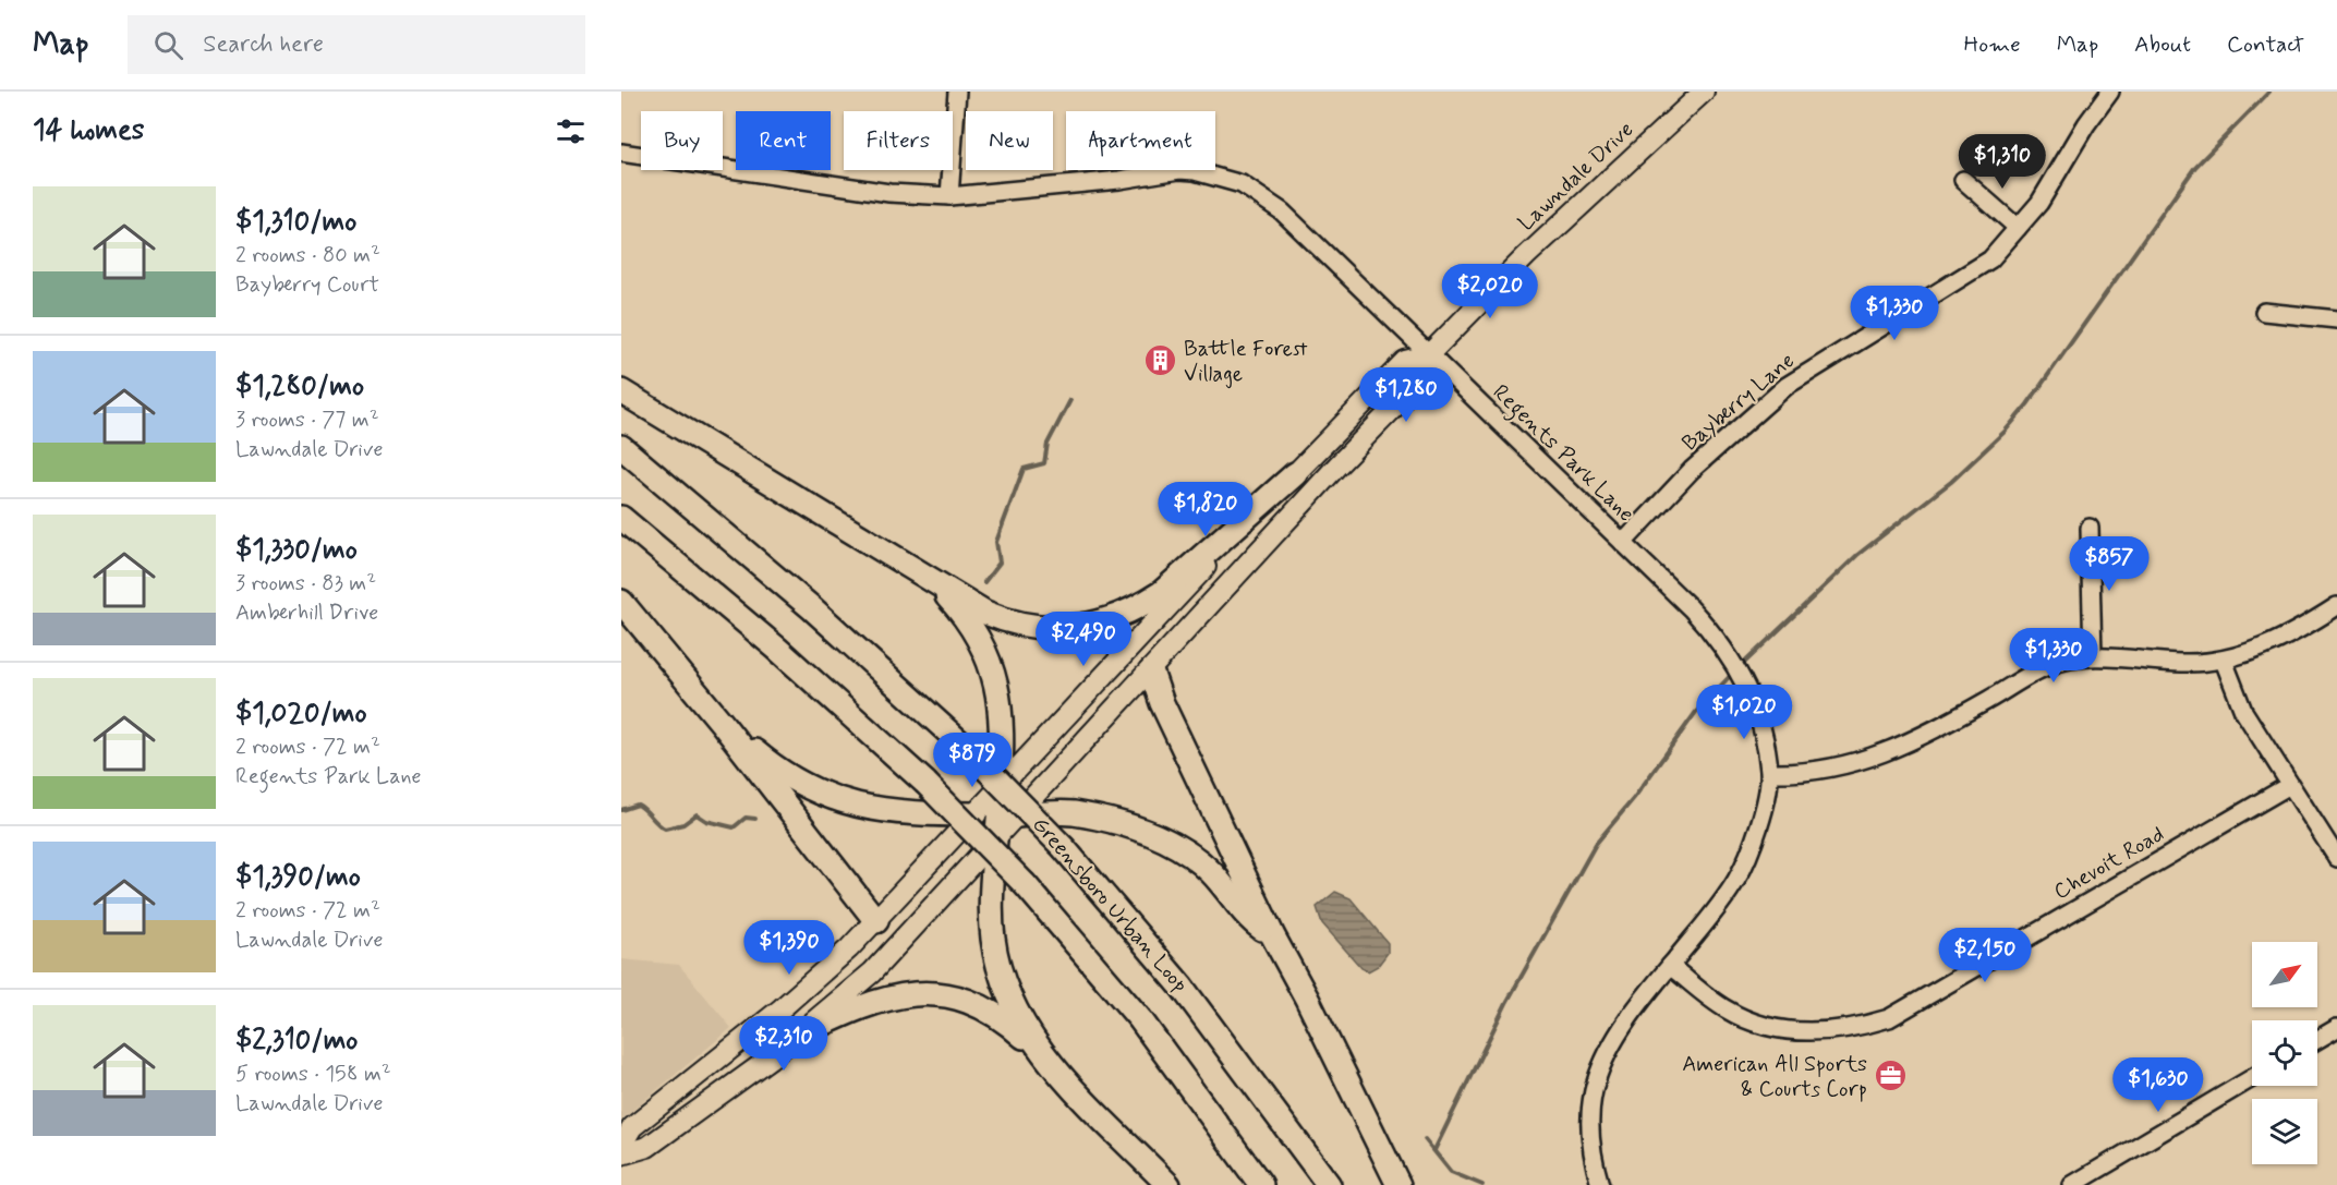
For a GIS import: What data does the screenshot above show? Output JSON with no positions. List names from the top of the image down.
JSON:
{
  "streets": {
    "highway": ["Greensboro Urban Loop"],
    "main road": ["Lawndale Drive"],
    "street": ["Bayberry Lane", "Regents Park Lane", "Chevoit Road"]
  },
  "crossings": [
    ["Lawndale Drive", "Regents Park Lane"],
    ["Bayberry Lane", "Regents Park Lane"],
    ["Regents Park Lane", "Chevoit Road"]
  ],
  "places": {
    "building": ["Battle Forest Village"],
    "office": ["American All Sports & Courts Corp"]
  },
  "north": "top right",
  "page": {
    "header": "Map",
    "search": "Search here",
    "nav": [
      "Home",
      "Map",
      "About",
      "Contact"
    ],
    "heading": "14 homes",
    "chip": [
      "Buy",
      "Rent",
      "Filters",
      "New",
      "Apartment"
    ],
    "price": [
      "$1,310",
      "$2,020",
      "$1,330",
      "$1,280",
      "$1,820",
      "$857",
      "$2,490",
      "$1,330",
      "$1,020",
      "$879",
      "$1,390",
      "$2,150",
      "$2,310",
      "$1,630"
    ],
    "list": [
      {
        "name": "$1,310/mo",
        "note": "2 rooms · 80 m² · Bayberry Court"
      },
      {
        "name": "$1,280/mo",
        "note": "3 rooms · 77 m² · Lawndale Drive"
      },
      {
        "name": "$1,330/mo",
        "note": "3 rooms · 83 m² · Amberhill Drive"
      },
      {
        "name": "$1,020/mo",
        "note": "2 rooms · 72 m² · Regents Park Lane"
      },
      {
        "name": "$1,390/mo",
        "note": "2 rooms · 72 m² · Lawndale Drive"
      },
      {
        "name": "$2,310/mo",
        "note": "5 rooms · 158 m² · Lawndale Drive"
      }
    ]
  }
}
